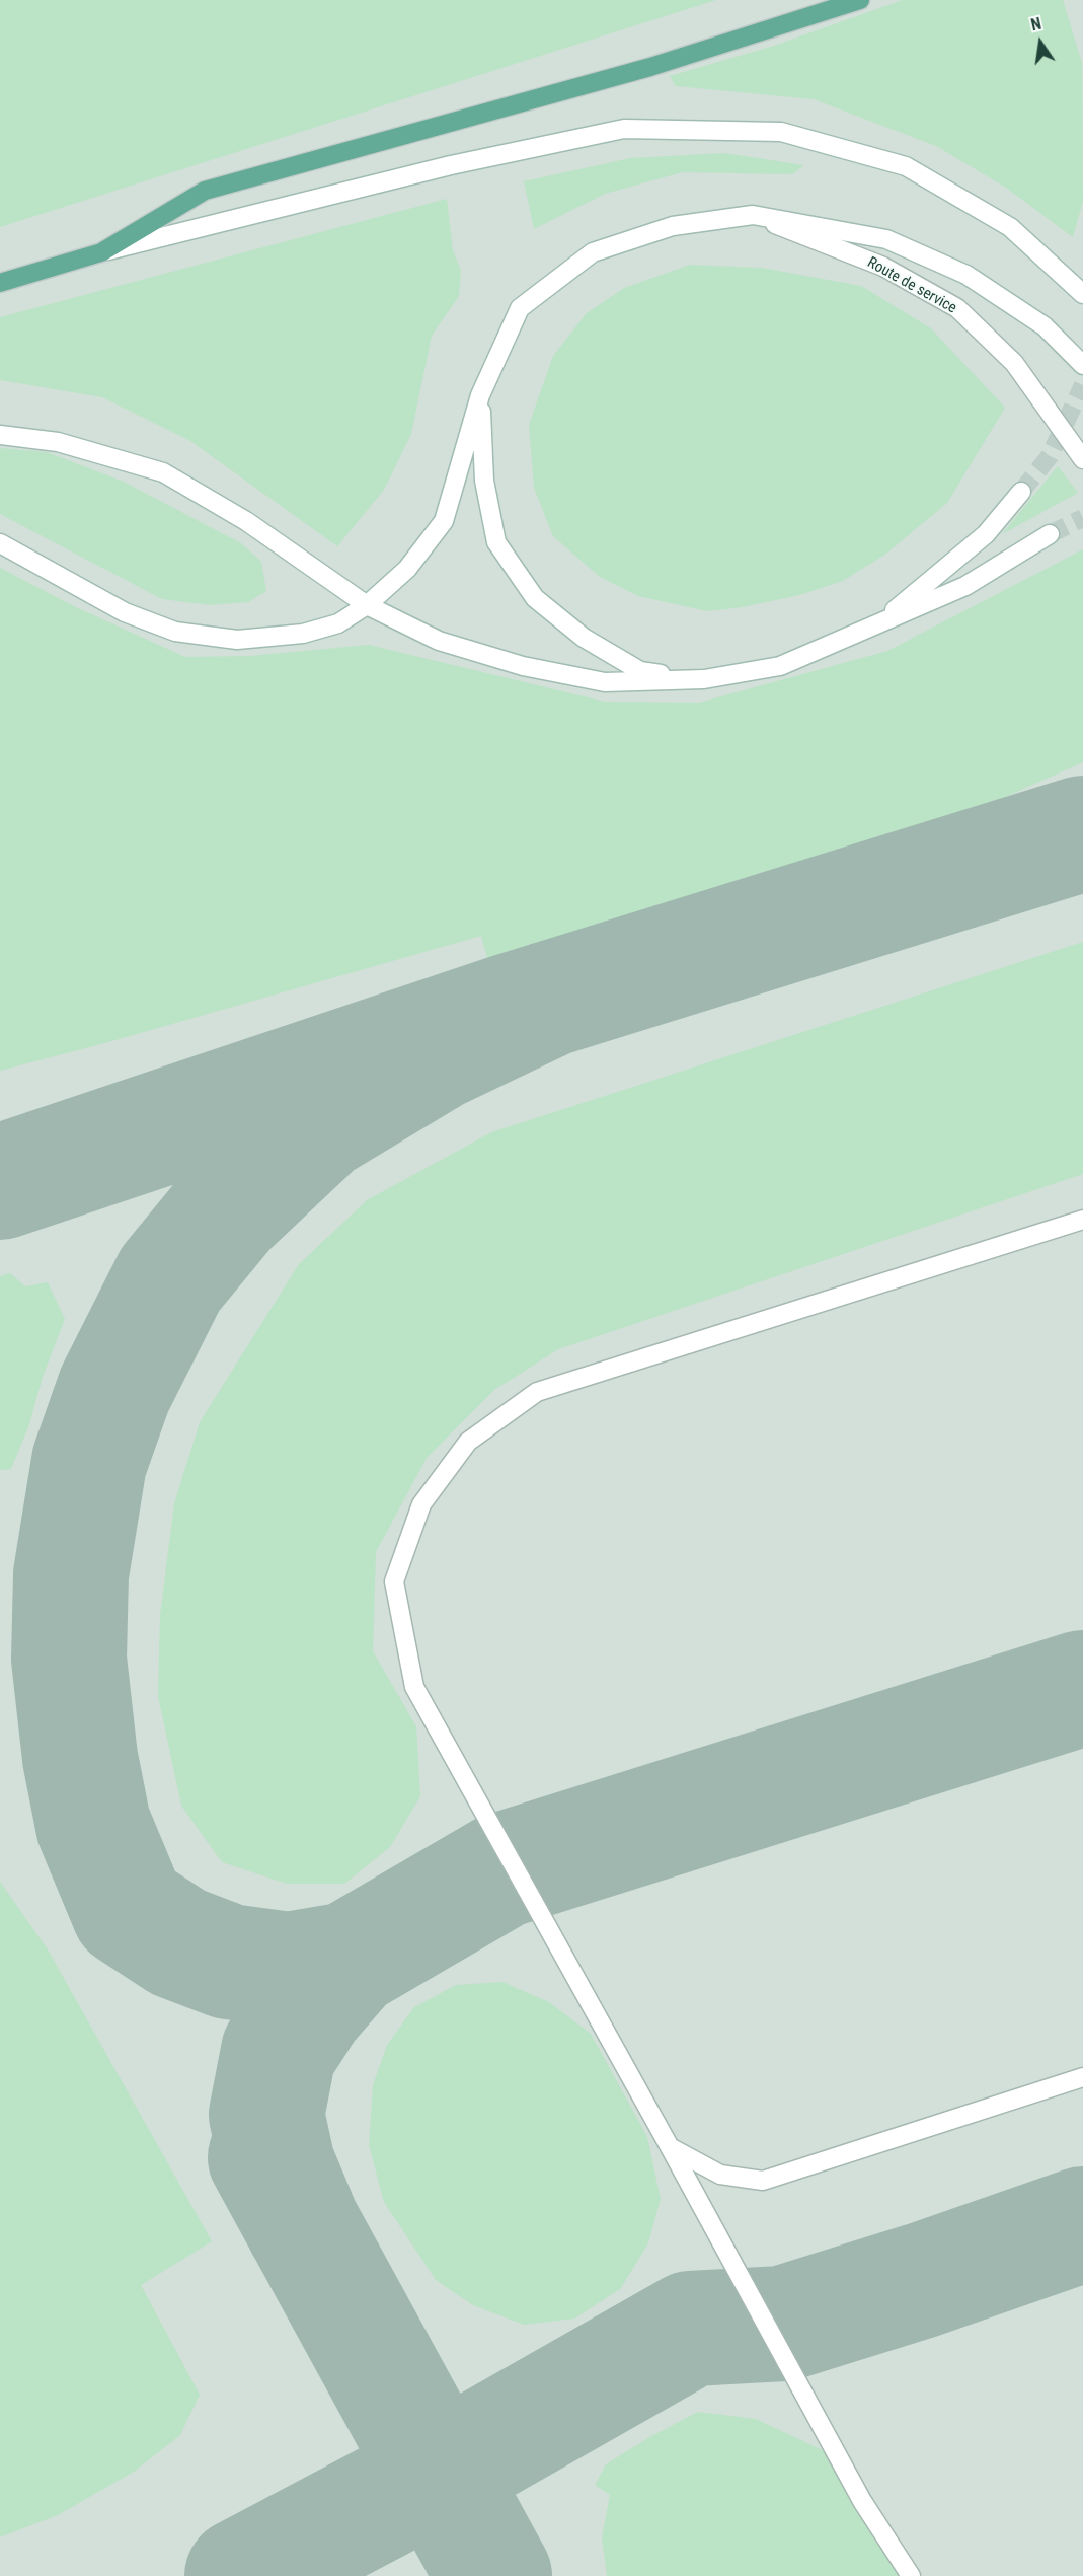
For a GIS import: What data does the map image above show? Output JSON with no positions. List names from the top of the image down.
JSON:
{
  "streets": {
    "main road": ["Route de service"]
  },
  "north": "top"
}
